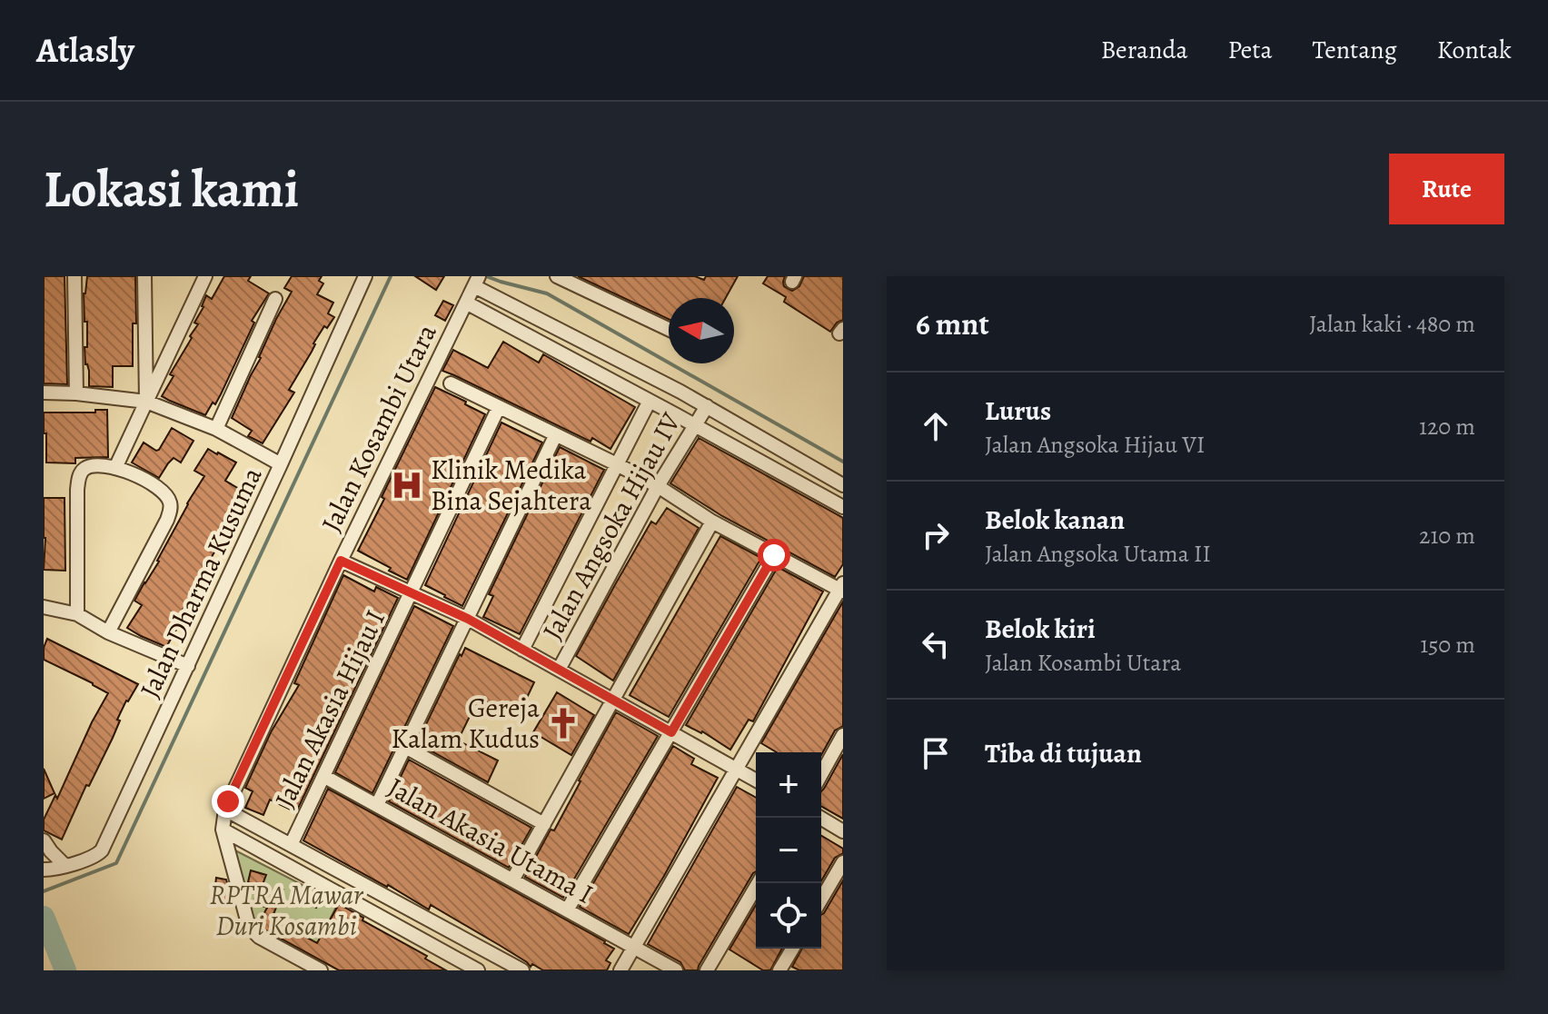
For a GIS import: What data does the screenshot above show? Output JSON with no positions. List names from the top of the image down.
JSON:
{
  "streets": {
    "street": [
      "Jalan Kosambi Utara",
      "Jalan Angsoka Hijau IV",
      "Jalan Dharma Kusuma",
      "Jalan Akasia Hijau I",
      "Jalan Akasia Utama I"
    ]
  },
  "crossings": [
    ["Jalan Akasia Hijau I", "Jalan Akasia Utama I"]
  ],
  "parks": ["RPTRA Mawar Duri Kosambi"],
  "places": {
    "hospital": ["Klinik Medika Bina Sejahtera"],
    "church": ["Gereja Kalam Kudus"]
  },
  "north": "left",
  "page": {
    "header": "Atlasly",
    "nav": [
      "Beranda",
      "Peta",
      "Tentang",
      "Kontak"
    ],
    "buttons": "Rute",
    "title": "Lokasi kami",
    "heading": ["6 mnt", "Jalan kaki · 480 m"],
    "list": [
      ["Lurus", "Jalan Angsoka Hijau VI", "120 m"],
      ["Belok kanan", "Jalan Angsoka Utama II", "210 m"],
      ["Belok kiri", "Jalan Kosambi Utara", "150 m"],
      "Tiba di tujuan"
    ],
    "map_buttons": ["+", "−"]
  }
}
